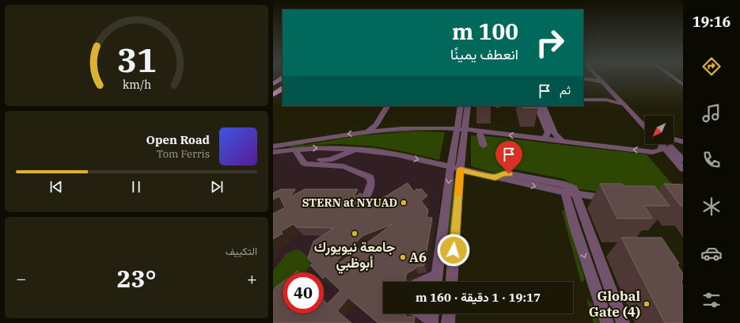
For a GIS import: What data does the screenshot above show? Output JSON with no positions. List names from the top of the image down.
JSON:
{
  "places": [
    "STERN at NYUAD",
    "جامعة نيويورك أبوظبي",
    "A6",
    "Global Gate (4)"
  ],
  "north": "bottom left",
  "page": {
    "tabs": "19:16",
    "turn": ["100 m", "انعطف يمينًا"],
    "then": "ثم",
    "song": ["Open Road", "Tom Ferris"],
    "tile": "التكييف",
    "heat": ["−", "23°", "+"],
    "limit": "40",
    "trip": "19:17 · 1 دقيقة · 160 m",
    "gauge": ["31", "km/h"]
  }
}
